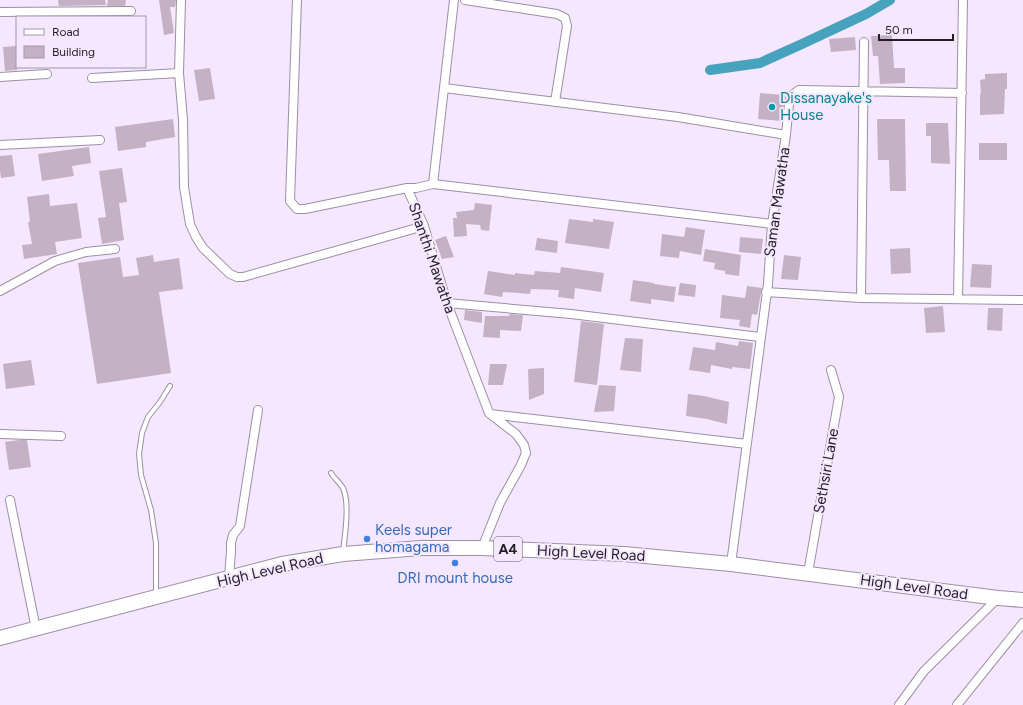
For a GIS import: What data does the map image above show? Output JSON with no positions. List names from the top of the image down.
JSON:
{
  "streets": {
    "highway": ["A4", "High Level Road"],
    "street": ["Saman Mawatha", "Shanthi Mawatha", "Sethsiri Lane"]
  },
  "crossings": [
    ["Saman Mawatha", "High Level Road"],
    ["Sethsiri Lane", "High Level Road"]
  ],
  "places": ["Dissanayake's House", "Keels super homagama", "DRI mount house"],
  "legend": ["Road", "Building"],
  "scale_bar": "50 m"
}
